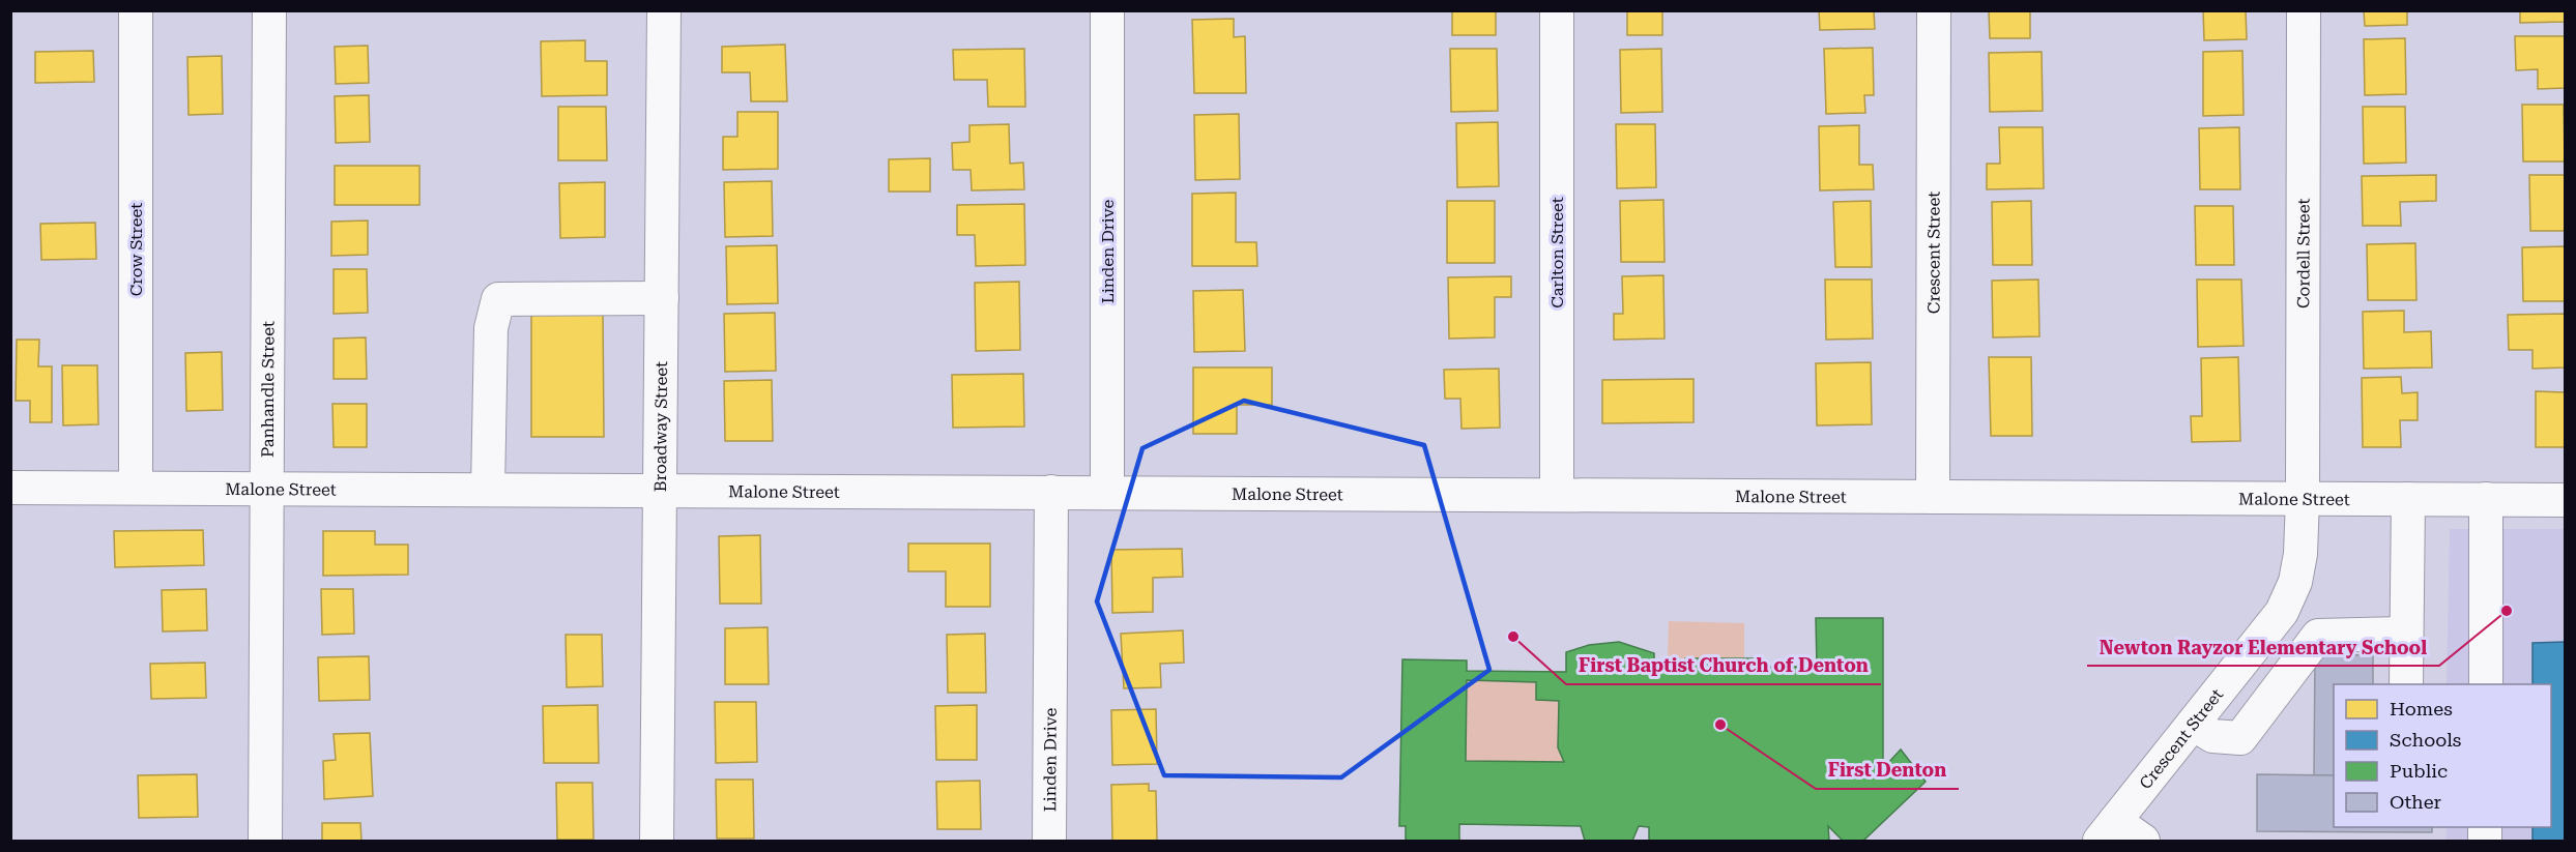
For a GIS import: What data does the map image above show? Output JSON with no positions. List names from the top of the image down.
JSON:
{
  "streets": {
    "street": [
      "Crow Street",
      "Linden Drive",
      "Carlton Street",
      "Crescent Street",
      "Cordell Street",
      "Panhandle Street",
      "Broadway Street",
      "Malone Street"
    ]
  },
  "crossings": [
    ["Crow Street", "Malone Street"],
    ["Linden Drive", "Malone Street"],
    ["Carlton Street", "Malone Street"],
    ["Crescent Street", "Cordell Street"],
    ["Crescent Street", "Malone Street"],
    ["Cordell Street", "Malone Street"],
    ["Panhandle Street", "Malone Street"],
    ["Broadway Street", "Malone Street"]
  ],
  "places": ["Newton Rayzor Elementary School", "First Baptist Church of Denton", "First Denton"],
  "legend": [
    "Homes",
    "Schools",
    "Public",
    "Other"
  ]
}
